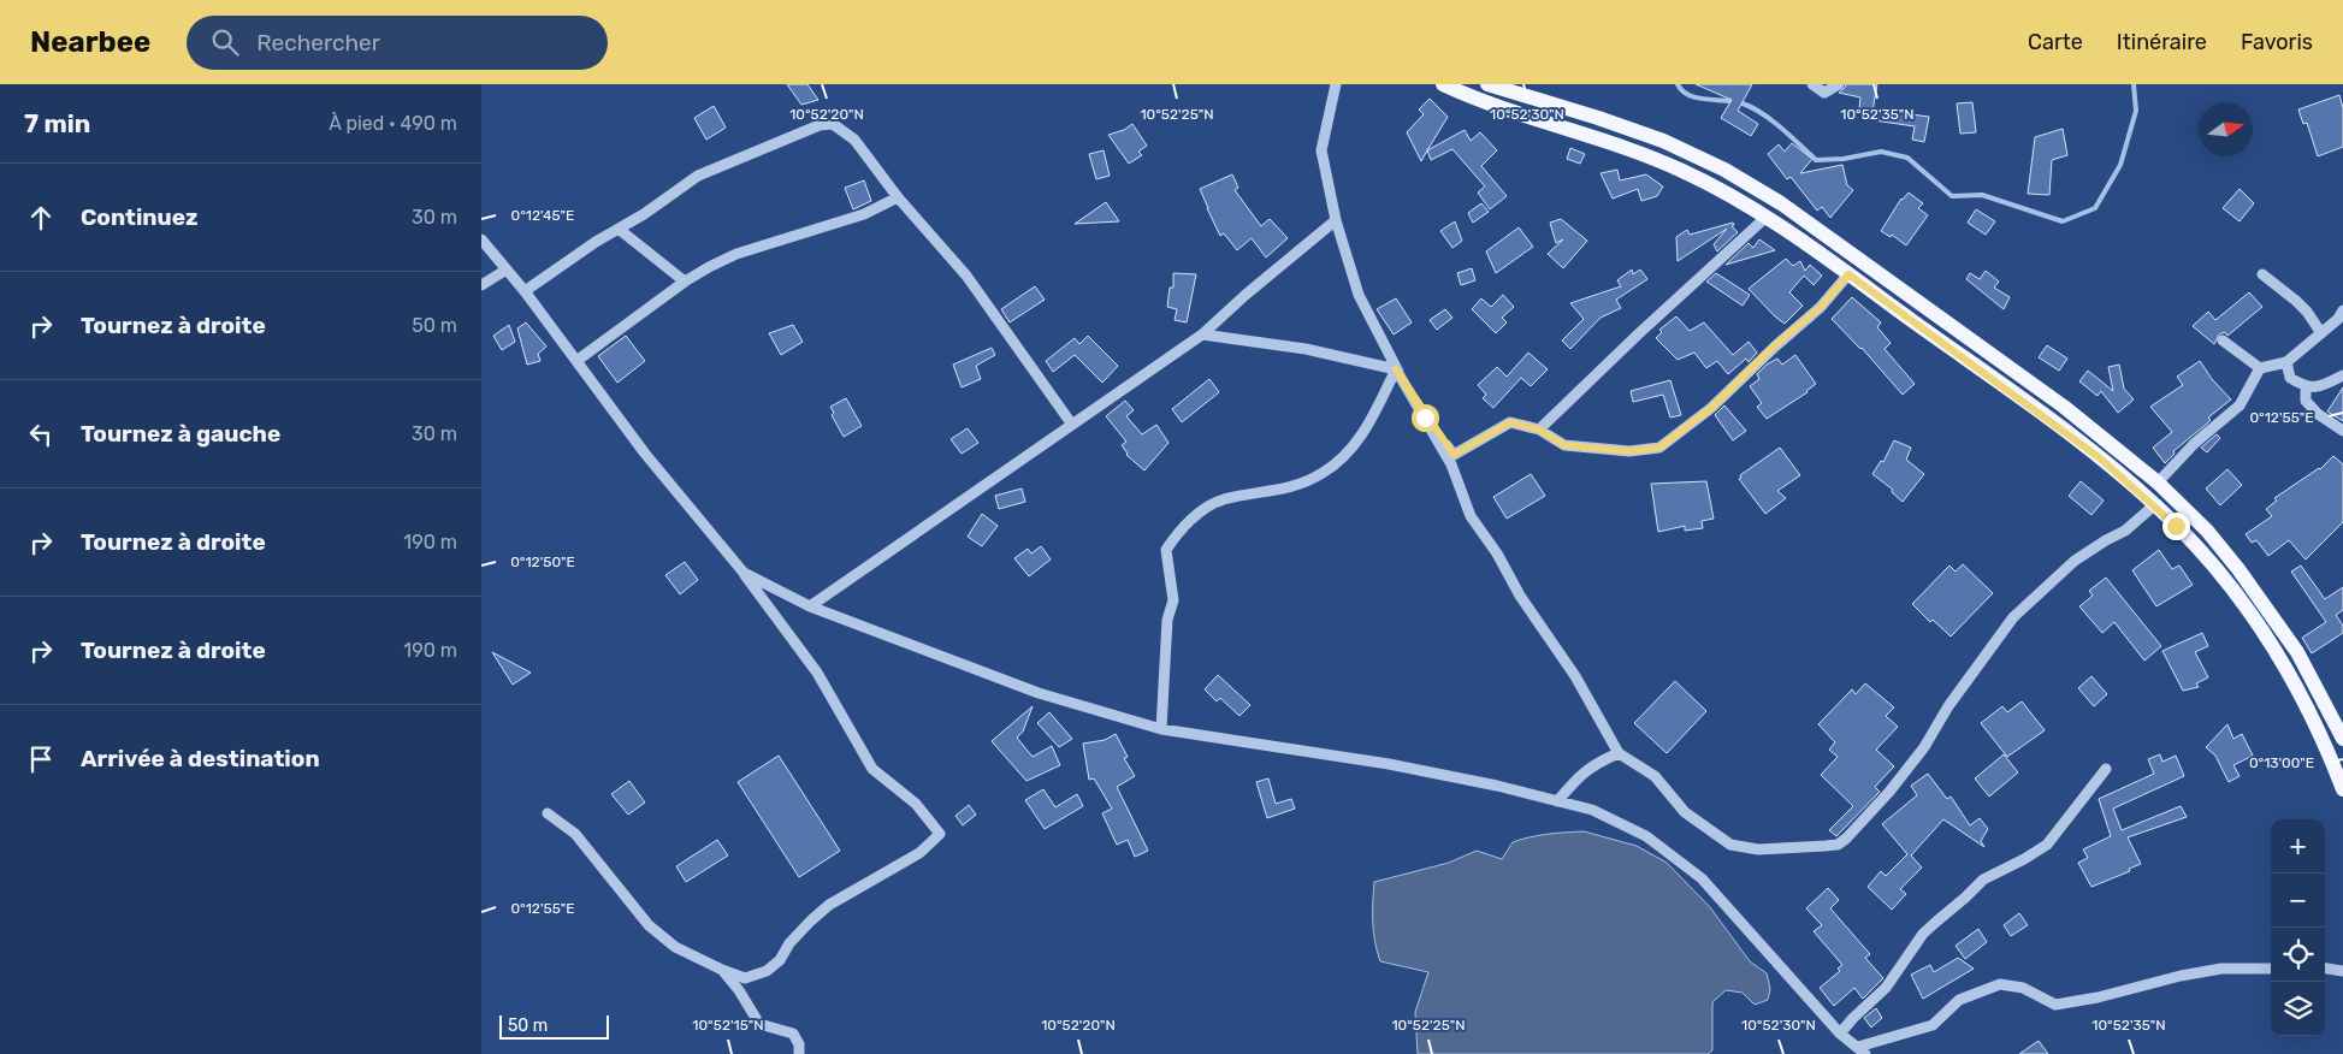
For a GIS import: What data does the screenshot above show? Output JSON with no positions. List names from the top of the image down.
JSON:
{
  "scale_bar": "50 m",
  "north": "right",
  "page": {
    "header": "Nearbee",
    "search": "Rechercher",
    "nav": ["Carte", "Itinéraire", "Favoris"],
    "heading": ["7 min", "À pied · 490 m"],
    "list": [
      ["Continuez", "30 m"],
      ["Tournez à droite", "50 m"],
      ["Tournez à gauche", "30 m"],
      ["Tournez à droite", "190 m"],
      ["Tournez à droite", "190 m"],
      "Arrivée à destination"
    ],
    "map_buttons": ["+", "−"],
    "scale": "50 m"
  },
  "coordinates": [
    "10°52'20\"N",
    "10°52'25\"N",
    "10°52'30\"N",
    "10°52'35\"N",
    "0°12'45\"E",
    "0°12'55\"E",
    "0°12'50\"E",
    "0°13'00\"E",
    "10°52'15\"N"
  ]
}
